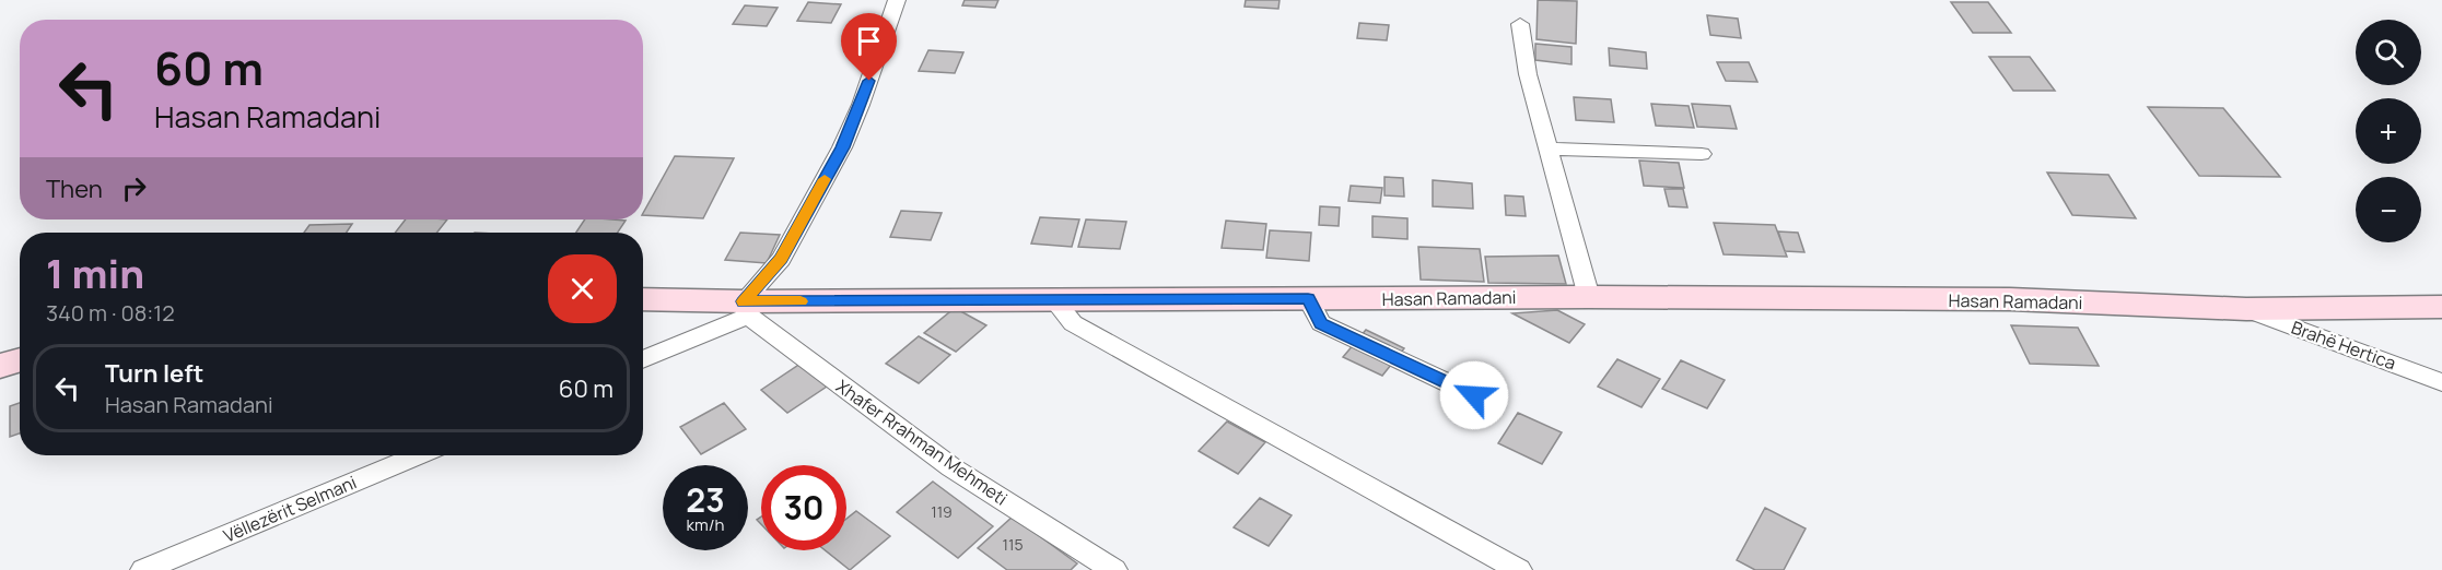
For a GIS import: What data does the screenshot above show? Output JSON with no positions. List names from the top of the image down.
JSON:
{
  "streets": {
    "main road": ["Hasan Ramadani"],
    "street": ["Brahë Hertica", "Xhafer Rrahman Mehmeti", "Vëllezërit Selmani"]
  },
  "crossings": [
    ["Hasan Ramadani", "Brahë Hertica"],
    ["Hasan Ramadani", "Xhafer Rrahman Mehmeti"]
  ],
  "house_numbers": ["119", "115"],
  "page": {
    "map_buttons": ["+", "−"],
    "turn": ["60 m", "Hasan Ramadani"],
    "then": "Then",
    "heading": ["1 min", "340 m · 08:12"],
    "list": [
      {
        "name": "Turn left",
        "note": "Hasan Ramadani",
        "value": "60 m"
      }
    ],
    "speed": "23 km/h",
    "limit": "30"
  }
}
